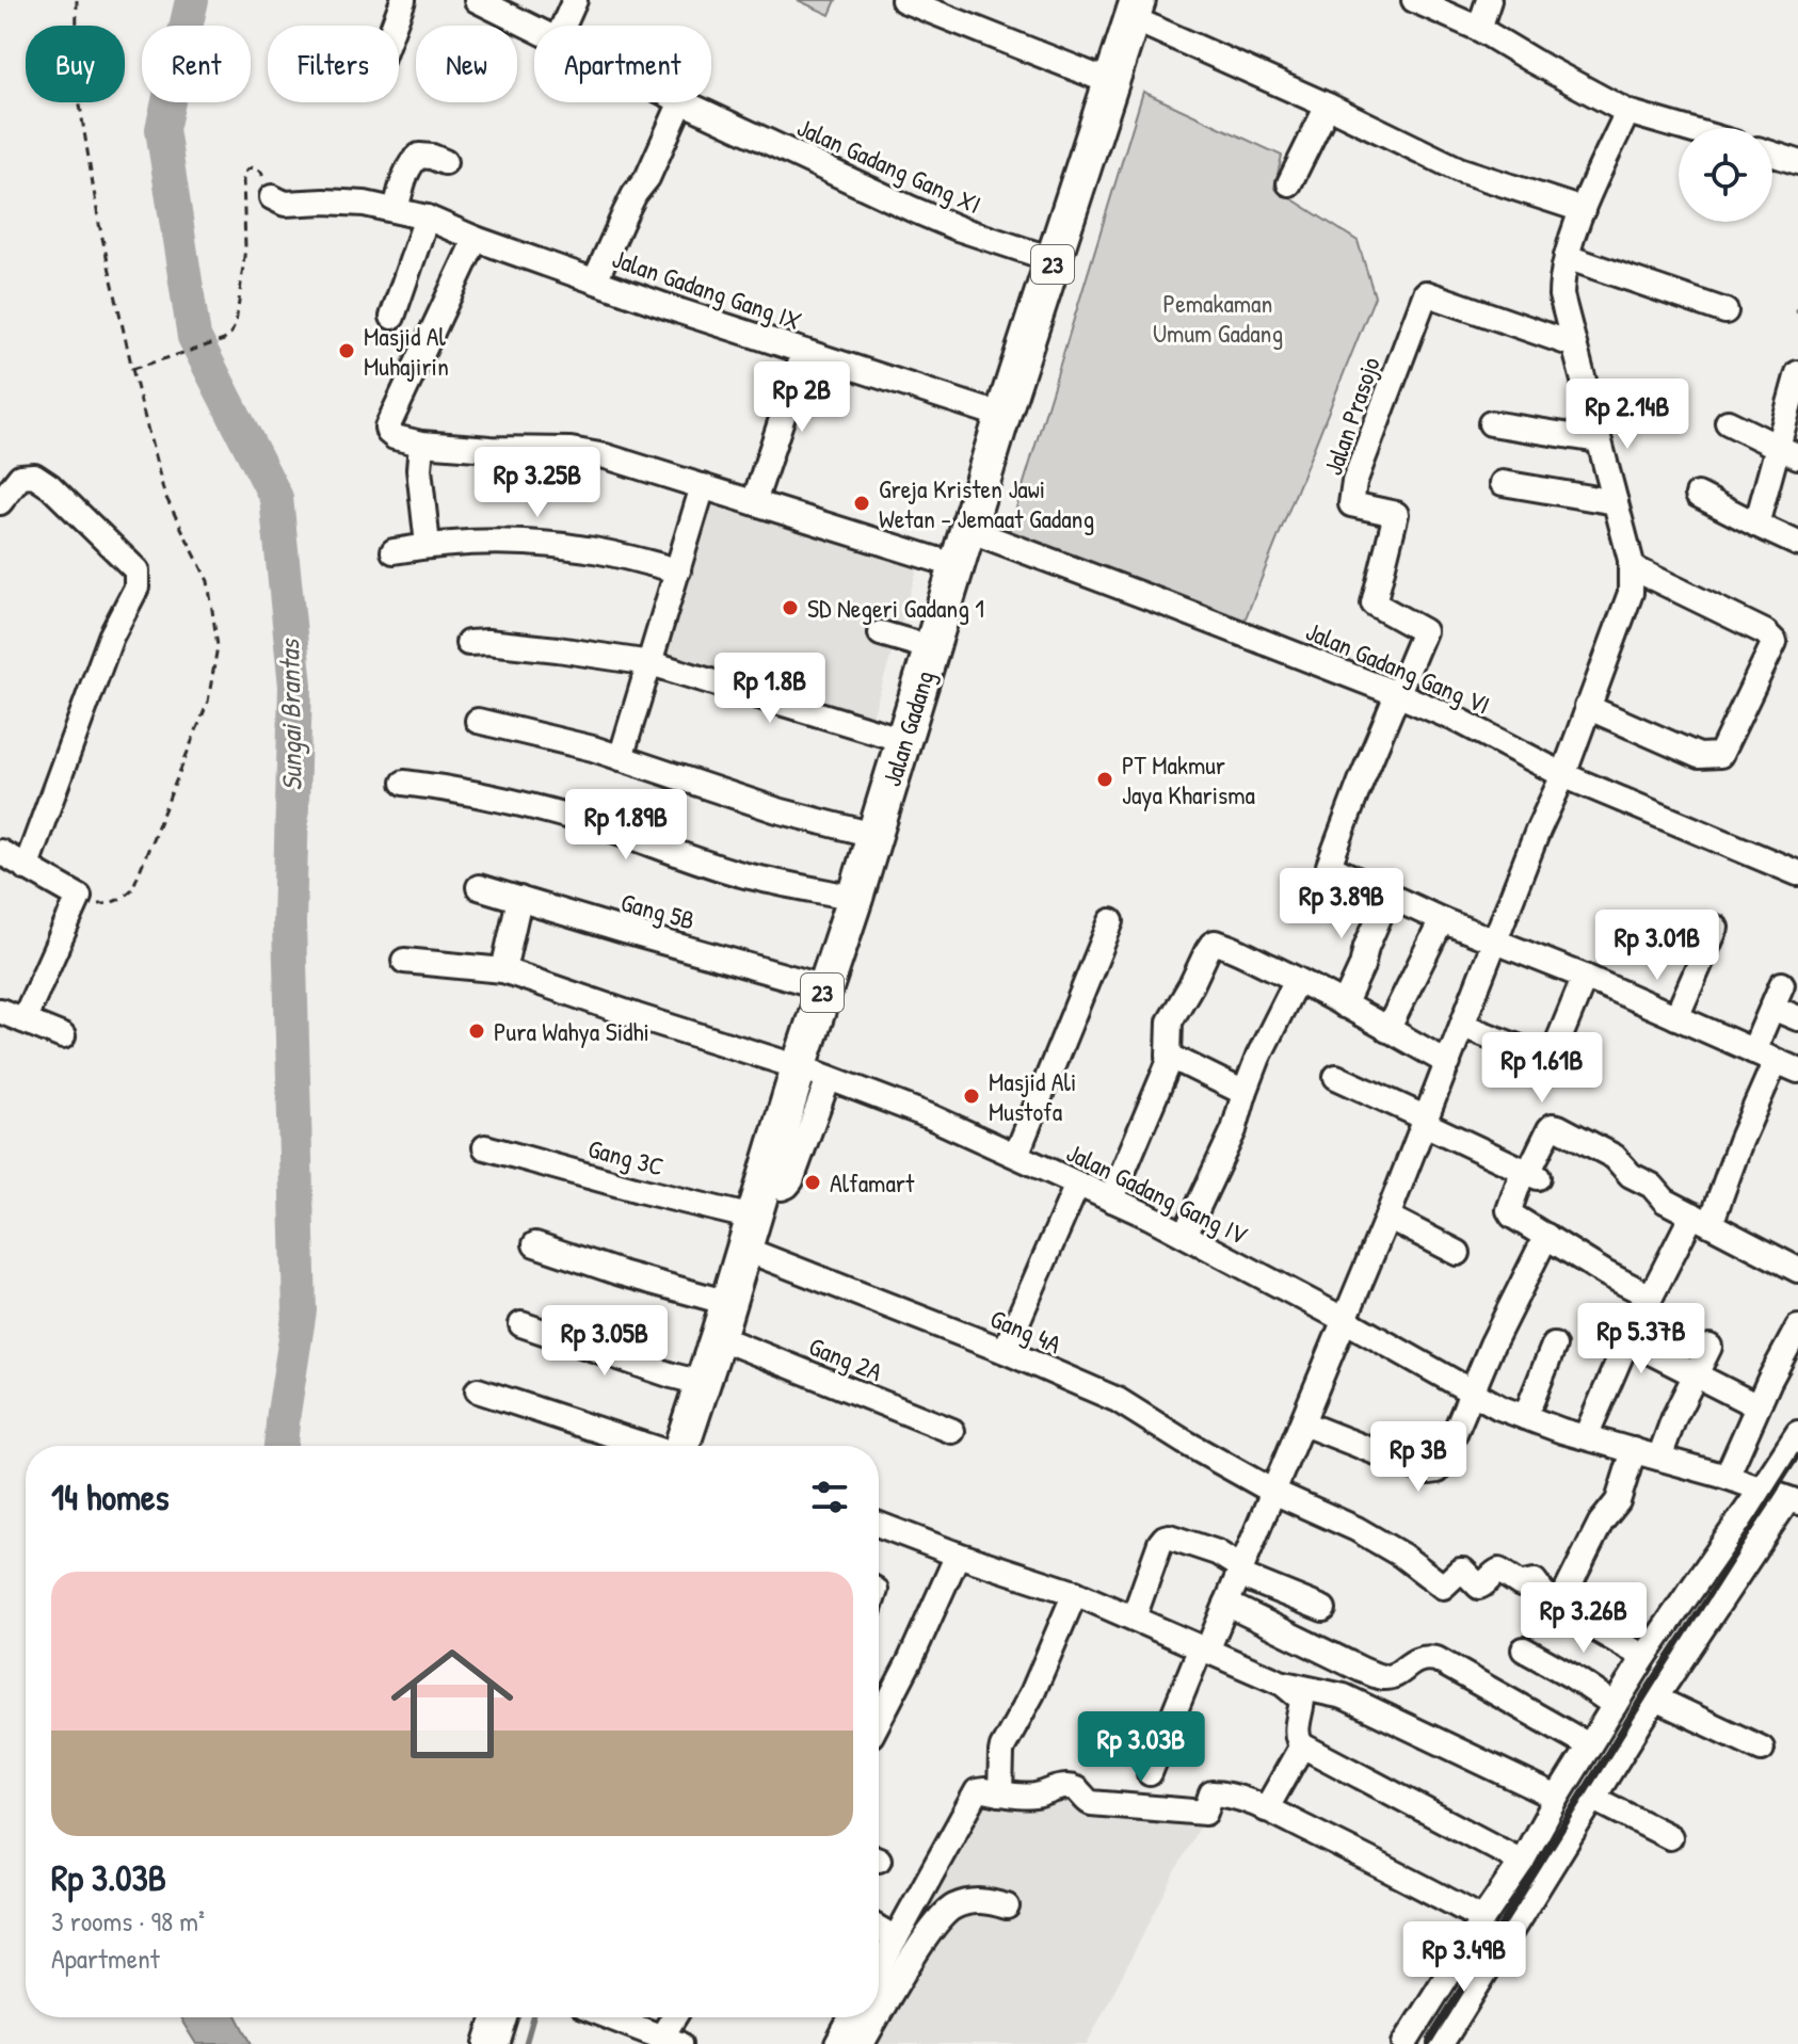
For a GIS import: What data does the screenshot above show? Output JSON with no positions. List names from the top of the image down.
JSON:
{
  "streets": {
    "highway": ["23", "Jalan Gadang"],
    "street": [
      "Jalan Gadang Gang XI",
      "Jalan Gadang Gang IX",
      "Jalan Prasojo",
      "Jalan Gadang Gang VI",
      "Gang 5B",
      "Gang 3C",
      "Jalan Gadang Gang IV",
      "Gang 4A",
      "Gang 2A"
    ]
  },
  "crossings": [
    ["Jalan Gadang Gang XI", "Jalan Gadang"],
    ["Jalan Gadang Gang IX", "Jalan Gadang"],
    ["Jalan Prasojo", "Jalan Gadang Gang VI"],
    ["Jalan Gadang Gang VI", "Jalan Gadang"],
    ["Jalan Gadang", "Gang 5B"],
    ["Jalan Gadang", "Gang 3C"],
    ["Jalan Gadang", "Jalan Gadang Gang IV"],
    ["Jalan Gadang", "Gang 4A"],
    ["Jalan Gadang", "Gang 2A"],
    ["Gang 3C", "Gang 4A"]
  ],
  "water": ["Sungai Brantas"],
  "parks": ["Pemakaman Umum Gadang"],
  "places": [
    "Masjid Al Muhajirin",
    "Greja Kristen Jawi Wetan - Jemaat Gadang",
    "SD Negeri Gadang 1",
    "PT Makmur Jaya Kharisma",
    "Pura Wahya Sidhi",
    "Masjid Ali Mustofa",
    "Alfamart"
  ],
  "page": {
    "chip": [
      "Buy",
      "Rent",
      "Filters",
      "New",
      "Apartment"
    ],
    "price": [
      "Rp 2B",
      "Rp 2.14B",
      "Rp 3.25B",
      "Rp 1.8B",
      "Rp 1.89B",
      "Rp 3.89B",
      "Rp 3.01B",
      "Rp 1.61B",
      "Rp 5.37B",
      "Rp 3.05B",
      "Rp 3B",
      "Rp 3.26B",
      "Rp 3.03B",
      "Rp 3.49B"
    ],
    "heading": "14 homes",
    "list": [
      {
        "name": "Rp 3.03B",
        "note": "3 rooms · 98 m² · Apartment"
      }
    ]
  }
}
